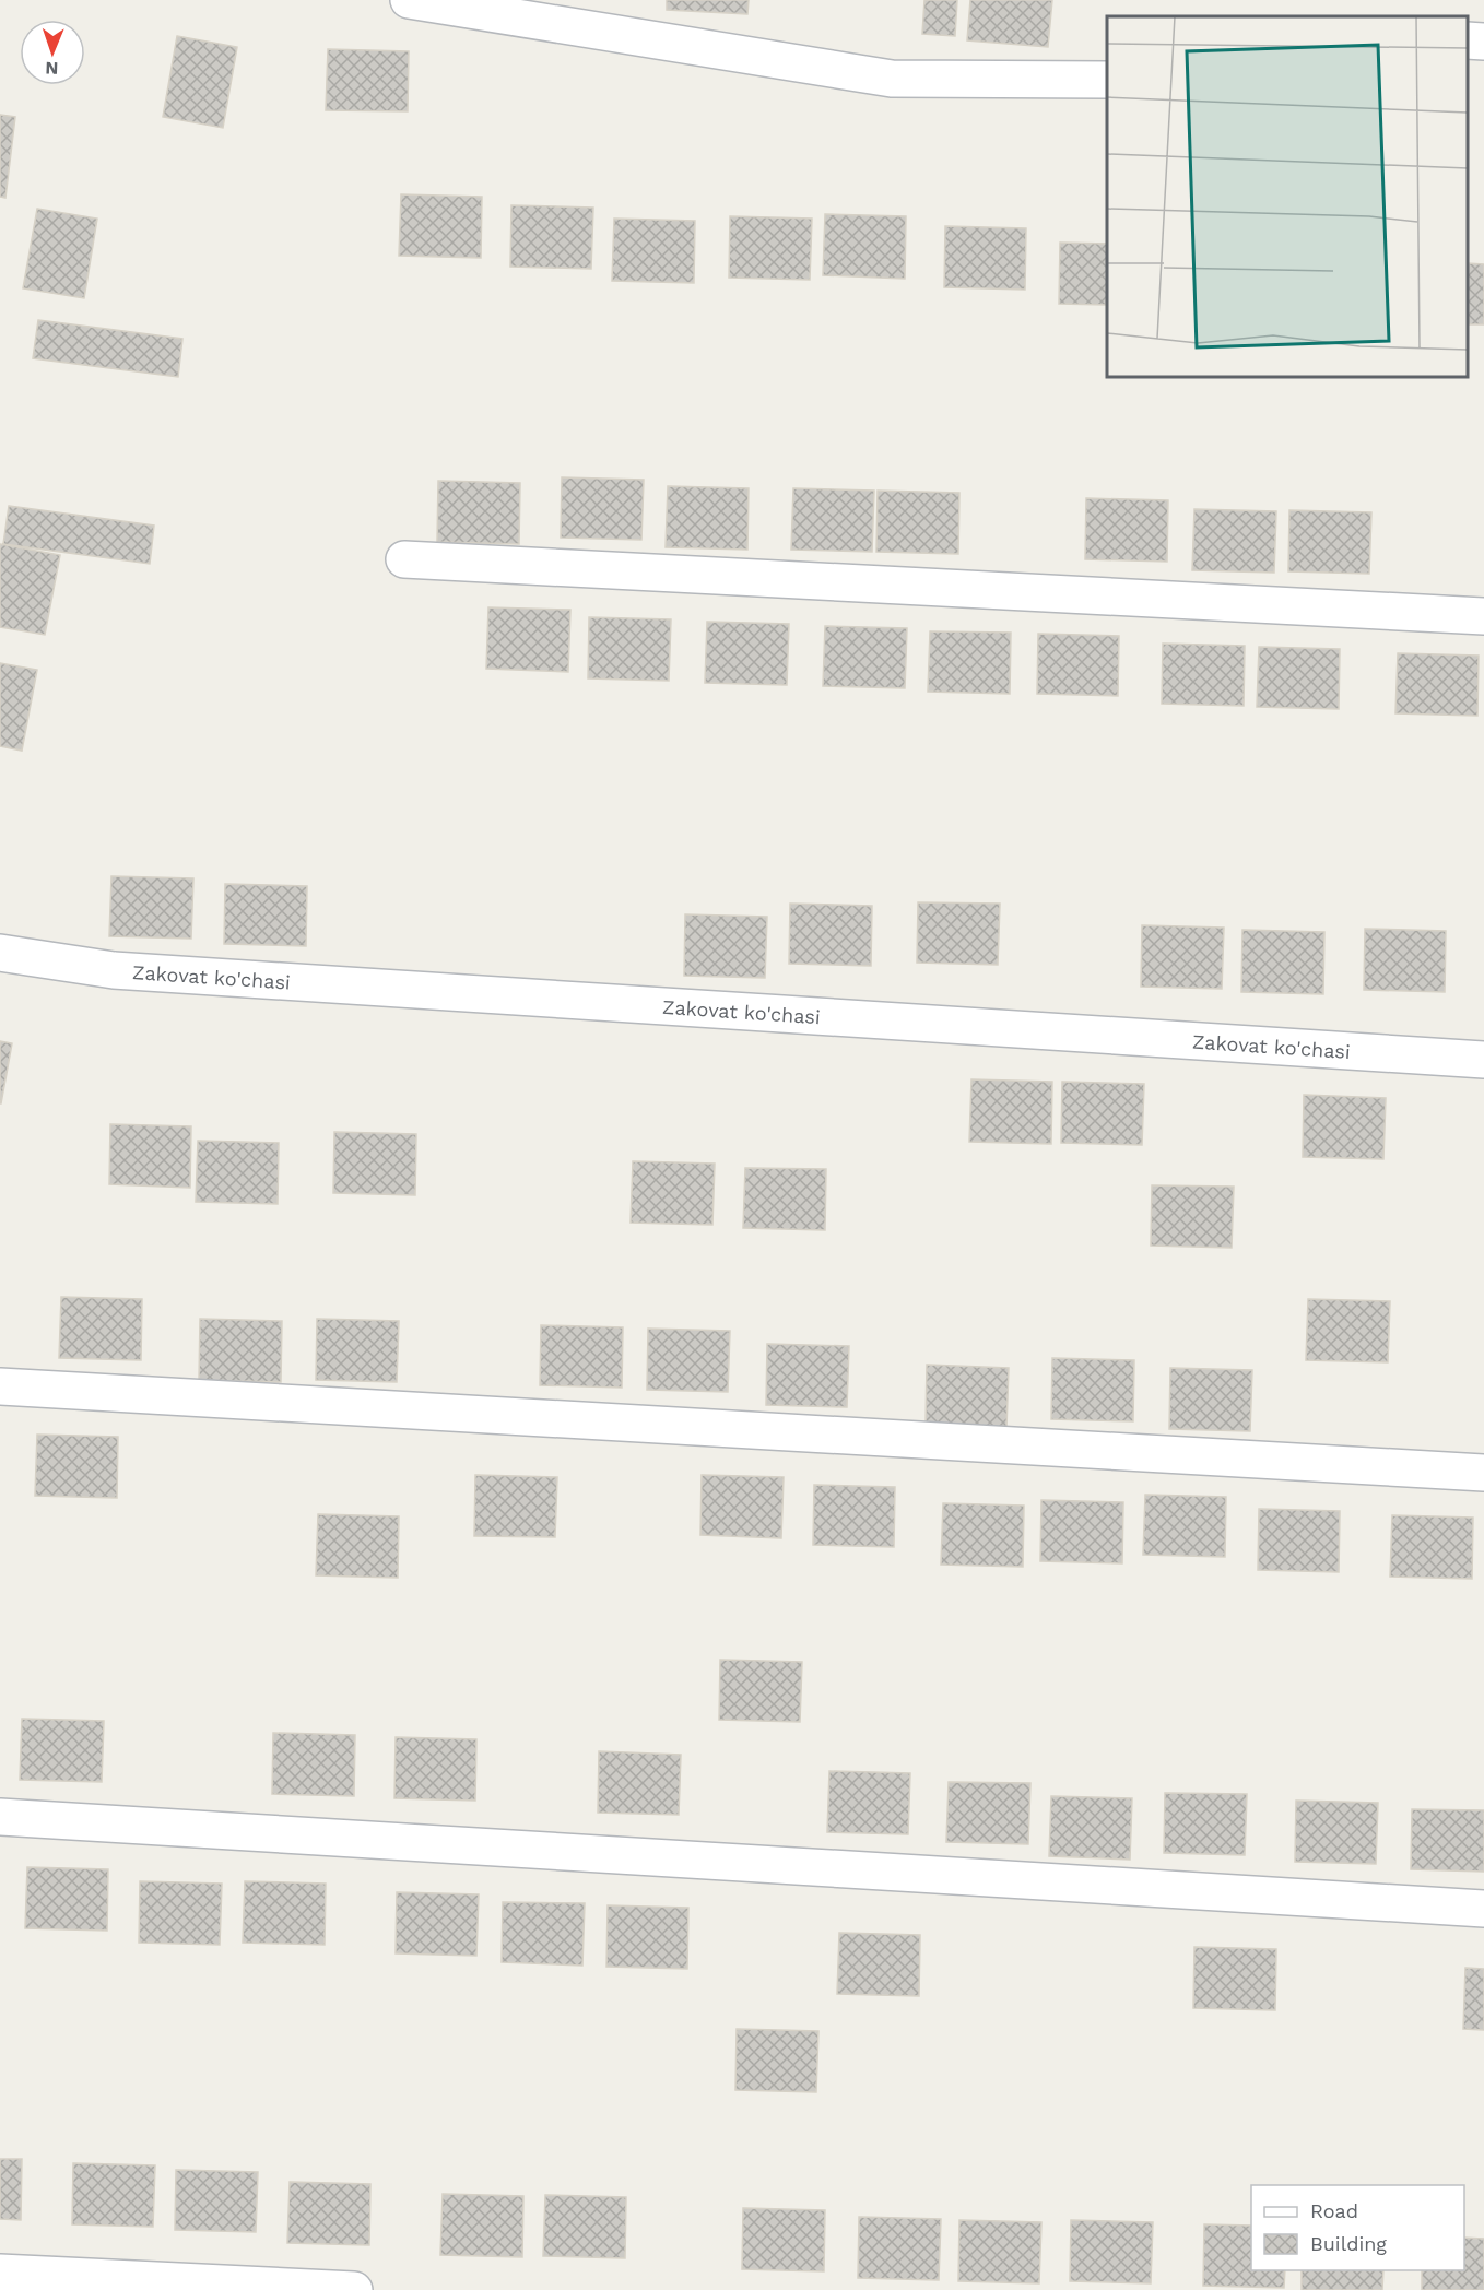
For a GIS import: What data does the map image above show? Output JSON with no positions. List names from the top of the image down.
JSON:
{
  "streets": {
    "street": ["Zakovat ko'chasi"]
  },
  "legend": ["Road", "Building"],
  "north": "bottom"
}
